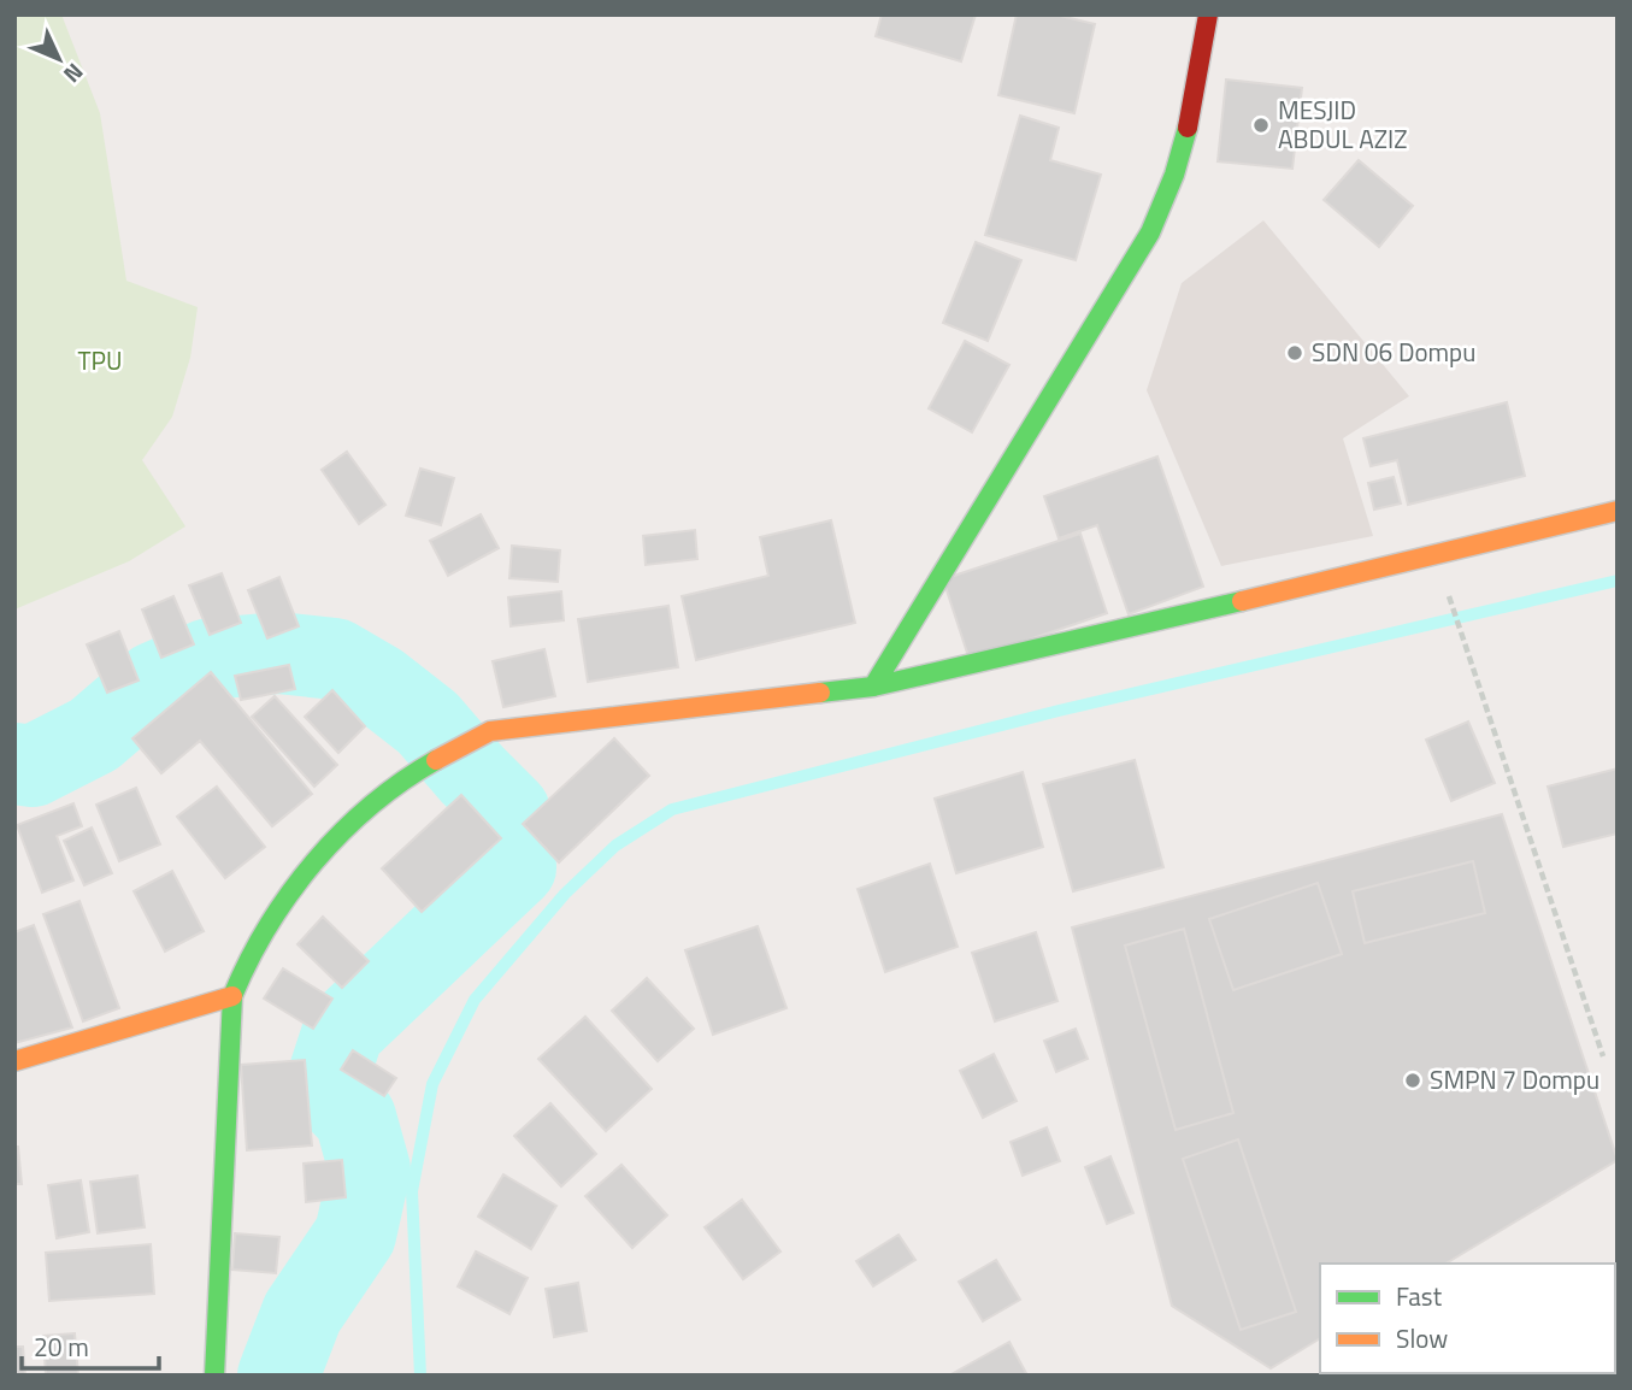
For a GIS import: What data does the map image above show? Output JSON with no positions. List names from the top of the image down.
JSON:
{
  "parks": ["TPU"],
  "places": ["MESJID ABDUL AZIZ", "SDN 06 Dompu", "SMPN 7 Dompu"],
  "legend": ["Fast", "Slow"],
  "scale_bar": "20 m",
  "north": "bottom right"
}
